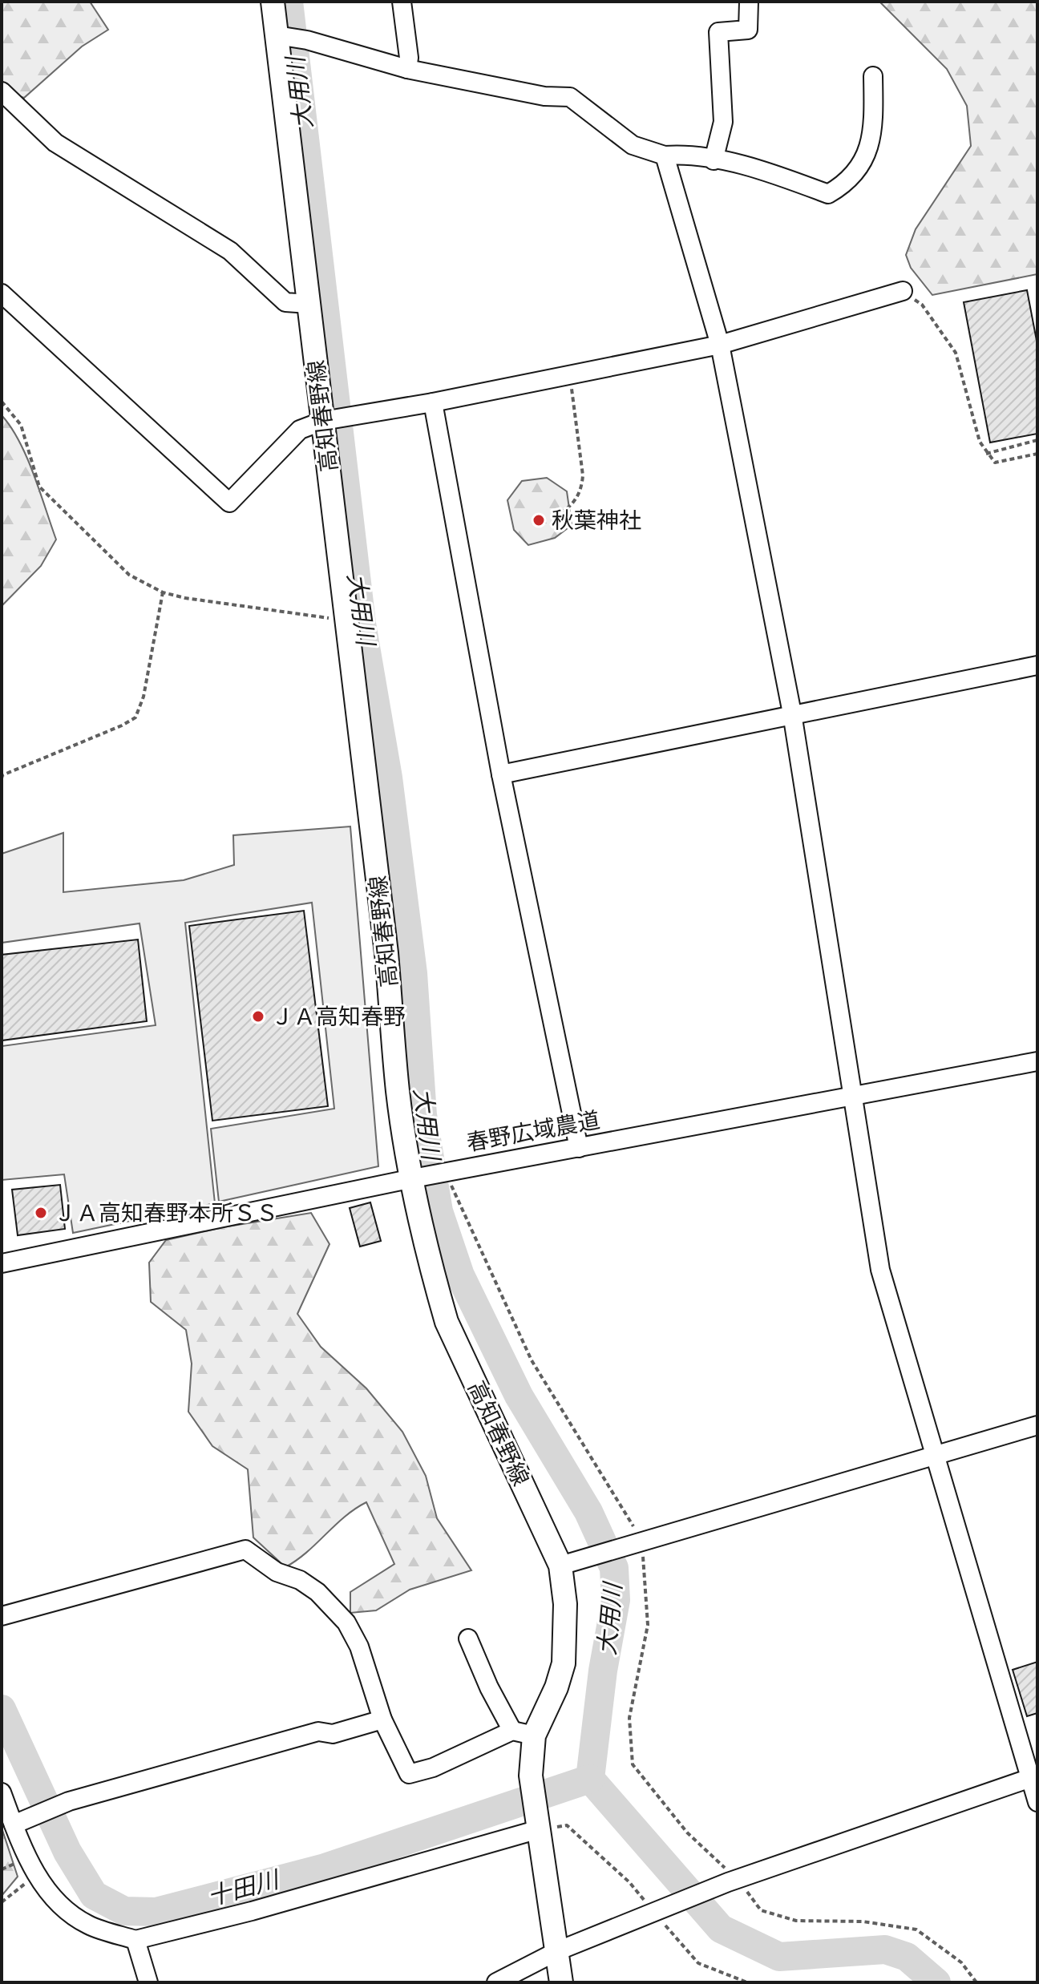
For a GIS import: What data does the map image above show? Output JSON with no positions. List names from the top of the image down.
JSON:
{
  "streets": {
    "main road": ["高知春野線"],
    "street": ["春野広域農道"]
  },
  "crossings": [
    ["高知春野線", "春野広域農道"]
  ],
  "water": ["大用川", "十田川"],
  "places": ["秋葉神社", "ＪＡ高知春野", "ＪＡ高知春野本所ＳＳ"]
}
